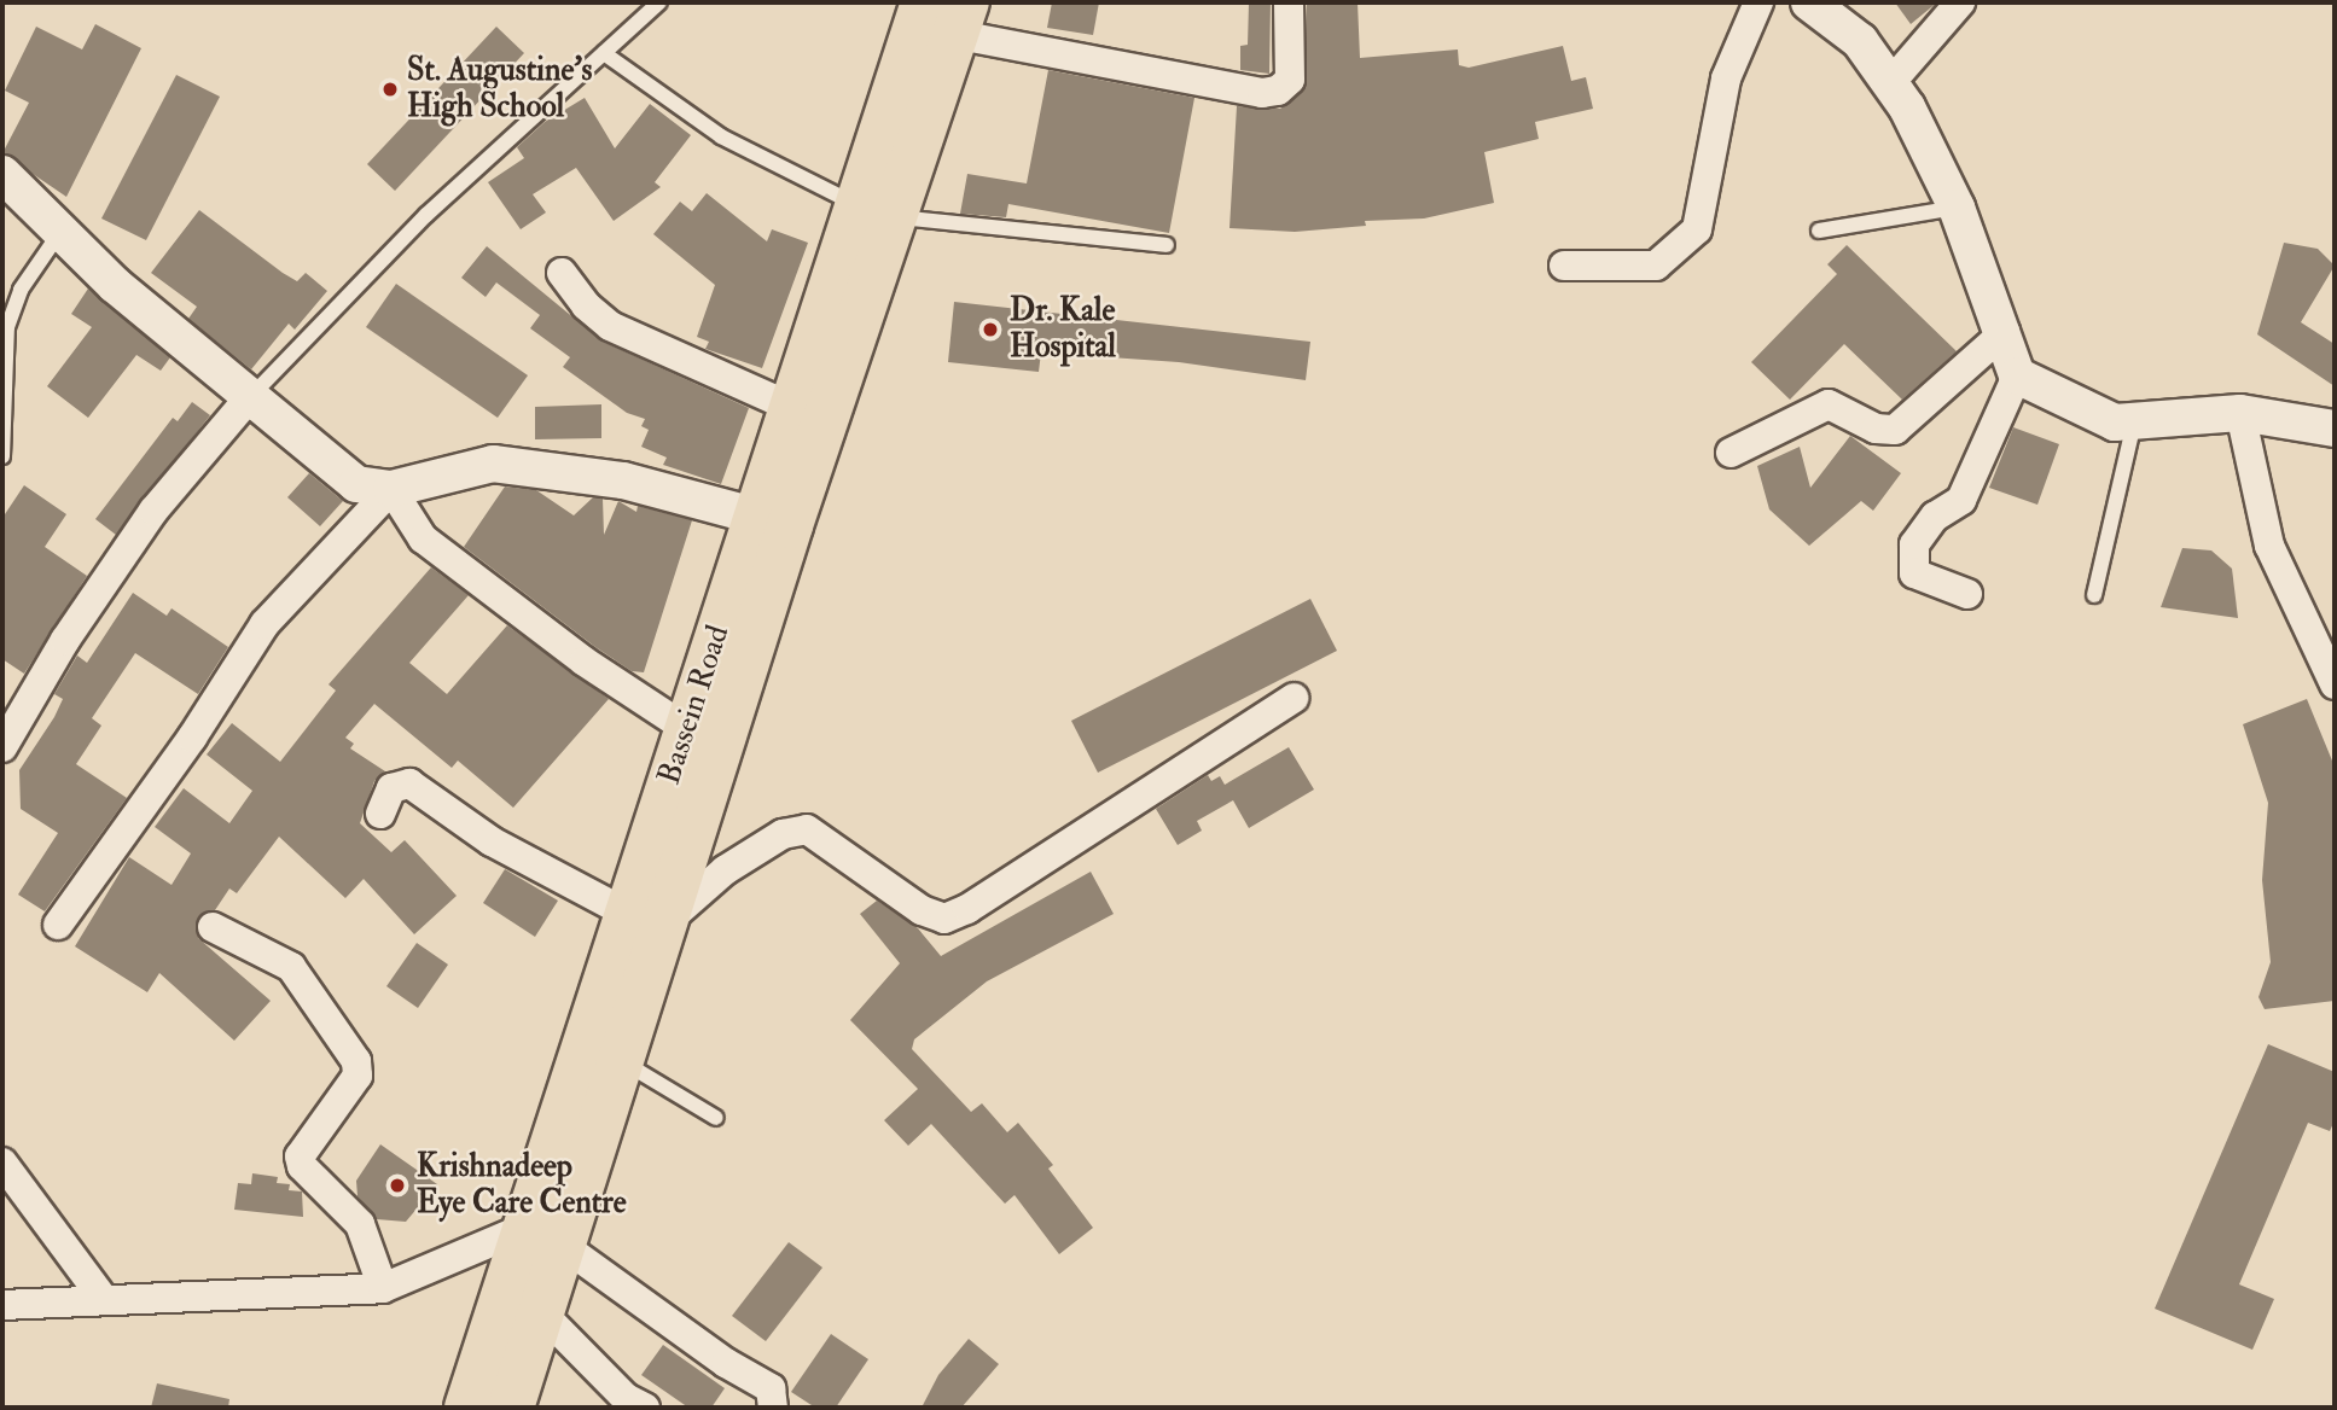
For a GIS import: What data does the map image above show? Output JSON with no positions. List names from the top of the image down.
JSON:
{
  "streets": {
    "main road": ["Bassein Road"]
  },
  "places": ["St. Augustine's High School", "Dr. Kale Hospital", "Krishnadeep Eye Care Centre"]
}
